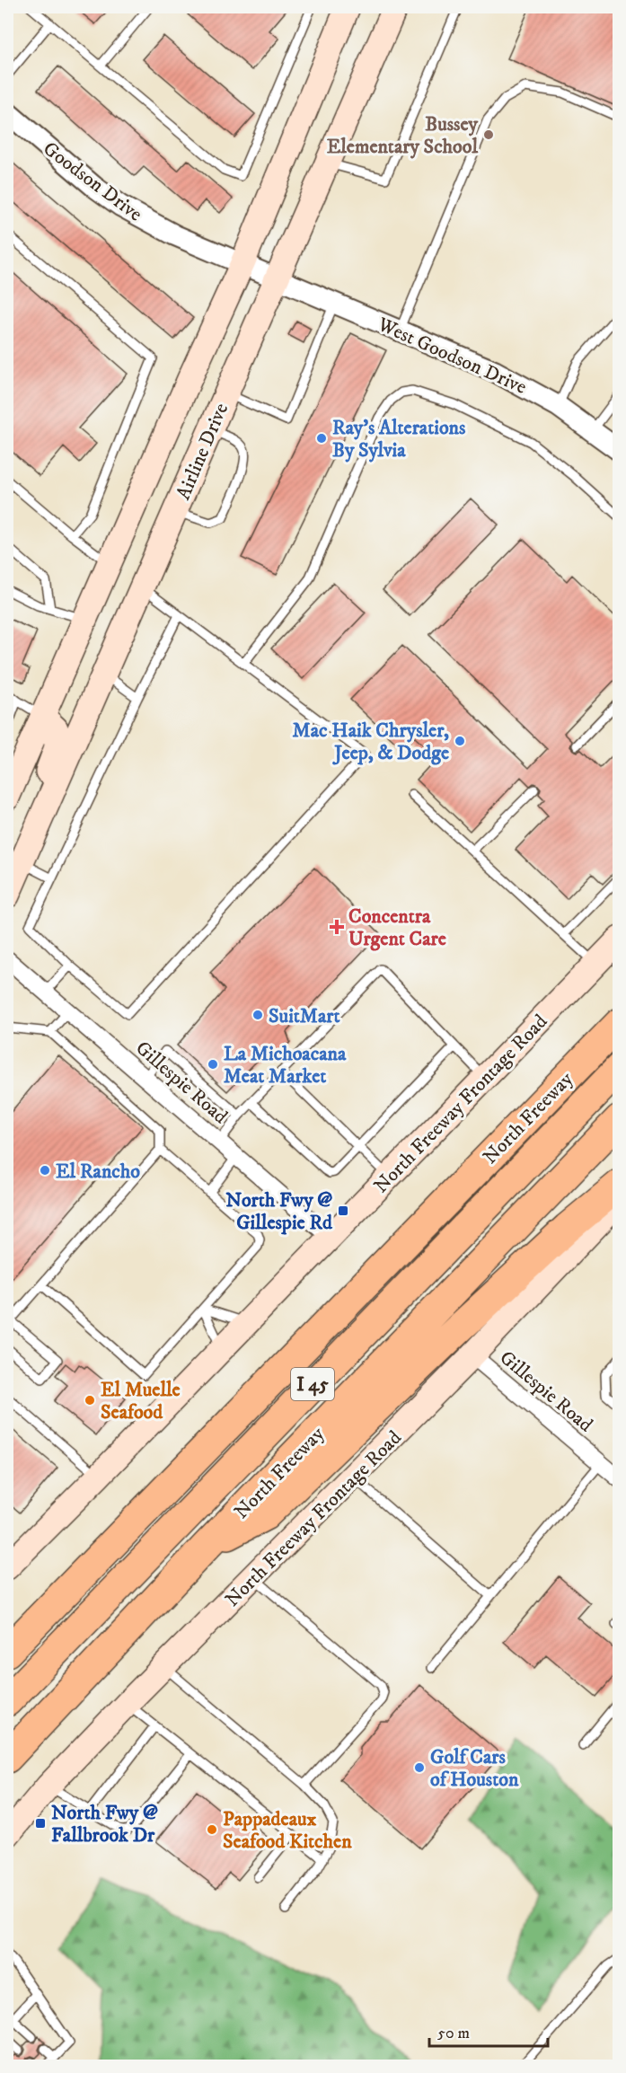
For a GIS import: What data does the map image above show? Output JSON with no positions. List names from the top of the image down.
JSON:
{
  "streets": {
    "highway": ["North Freeway", "I 45"],
    "main road": ["Airline Drive", "North Freeway Frontage Road"],
    "street": ["Goodson Drive", "West Goodson Drive", "Gillespie Road"]
  },
  "crossings": [
    ["Goodson Drive", "West Goodson Drive"],
    ["Goodson Drive", "Airline Drive"],
    ["West Goodson Drive", "Airline Drive"],
    ["Gillespie Road", "North Freeway Frontage Road"]
  ],
  "places": {
    "other": [
      "Bussey Elementary School",
      "Ray's Alterations By Sylvia",
      "Mac Haik Chrysler, Jeep, & Dodge",
      "SuitMart",
      "La Michoacana Meat Market",
      "El Rancho",
      "El Muelle Seafood",
      "Golf Cars of Houston",
      "Pappadeaux Seafood Kitchen"
    ],
    "health": ["Concentra Urgent Care"],
    "transit": ["North Fwy @ Gillespie Rd", "North Fwy @ Fallbrook Dr"]
  },
  "scale_bar": "50 m"
}
